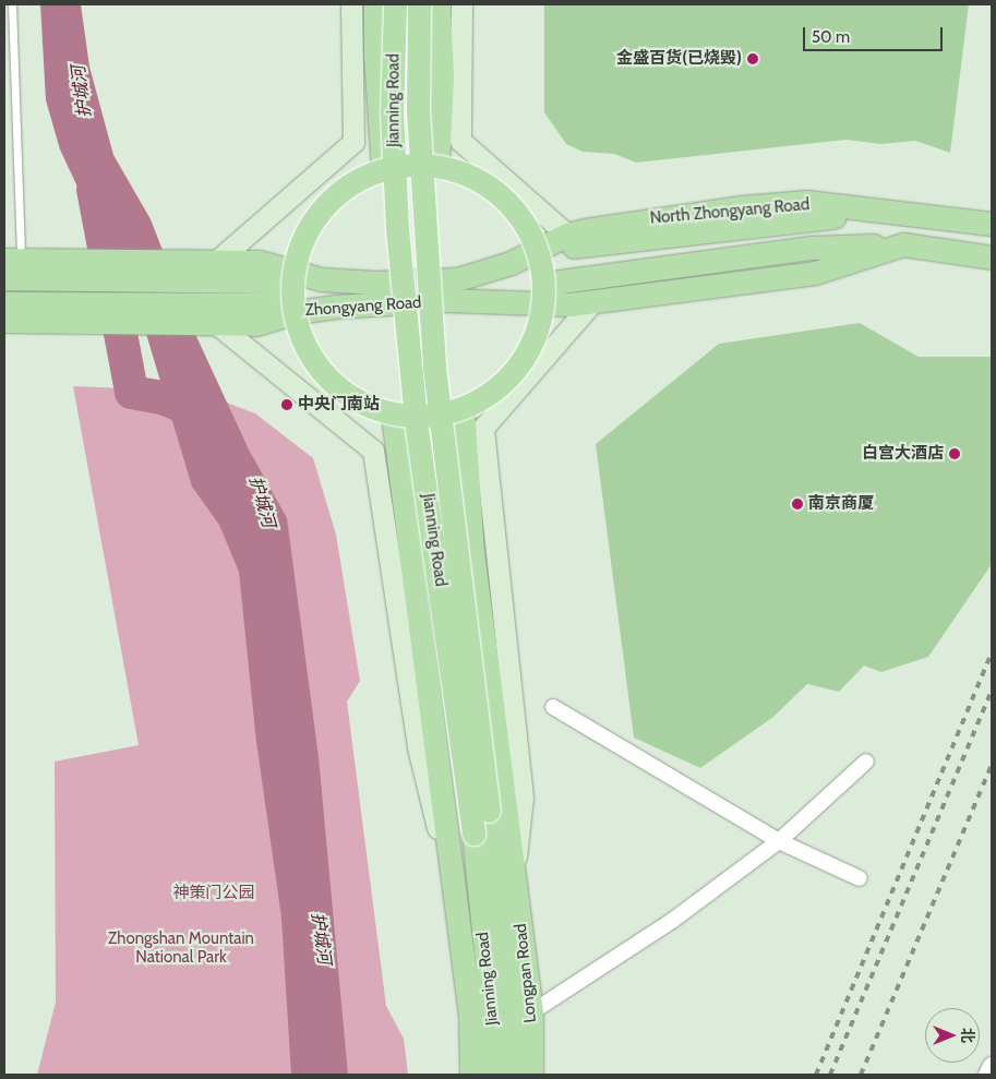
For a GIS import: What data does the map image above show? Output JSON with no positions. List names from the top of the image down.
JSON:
{
  "streets": {
    "main road": [
      "Jianning Road",
      "North Zhongyang Road",
      "Zhongyang Road",
      "Longpan Road"
    ]
  },
  "crossings": [
    ["North Zhongyang Road", "Zhongyang Road"]
  ],
  "water": ["护城河"],
  "parks": ["神策门公园", "Zhongshan Mountain National Park"],
  "places": [
    "金盛百货(已烧毁)",
    "中央门南站",
    "白宫大酒店",
    "南京商厦"
  ],
  "scale_bar": "50 m",
  "north": "right"
}
